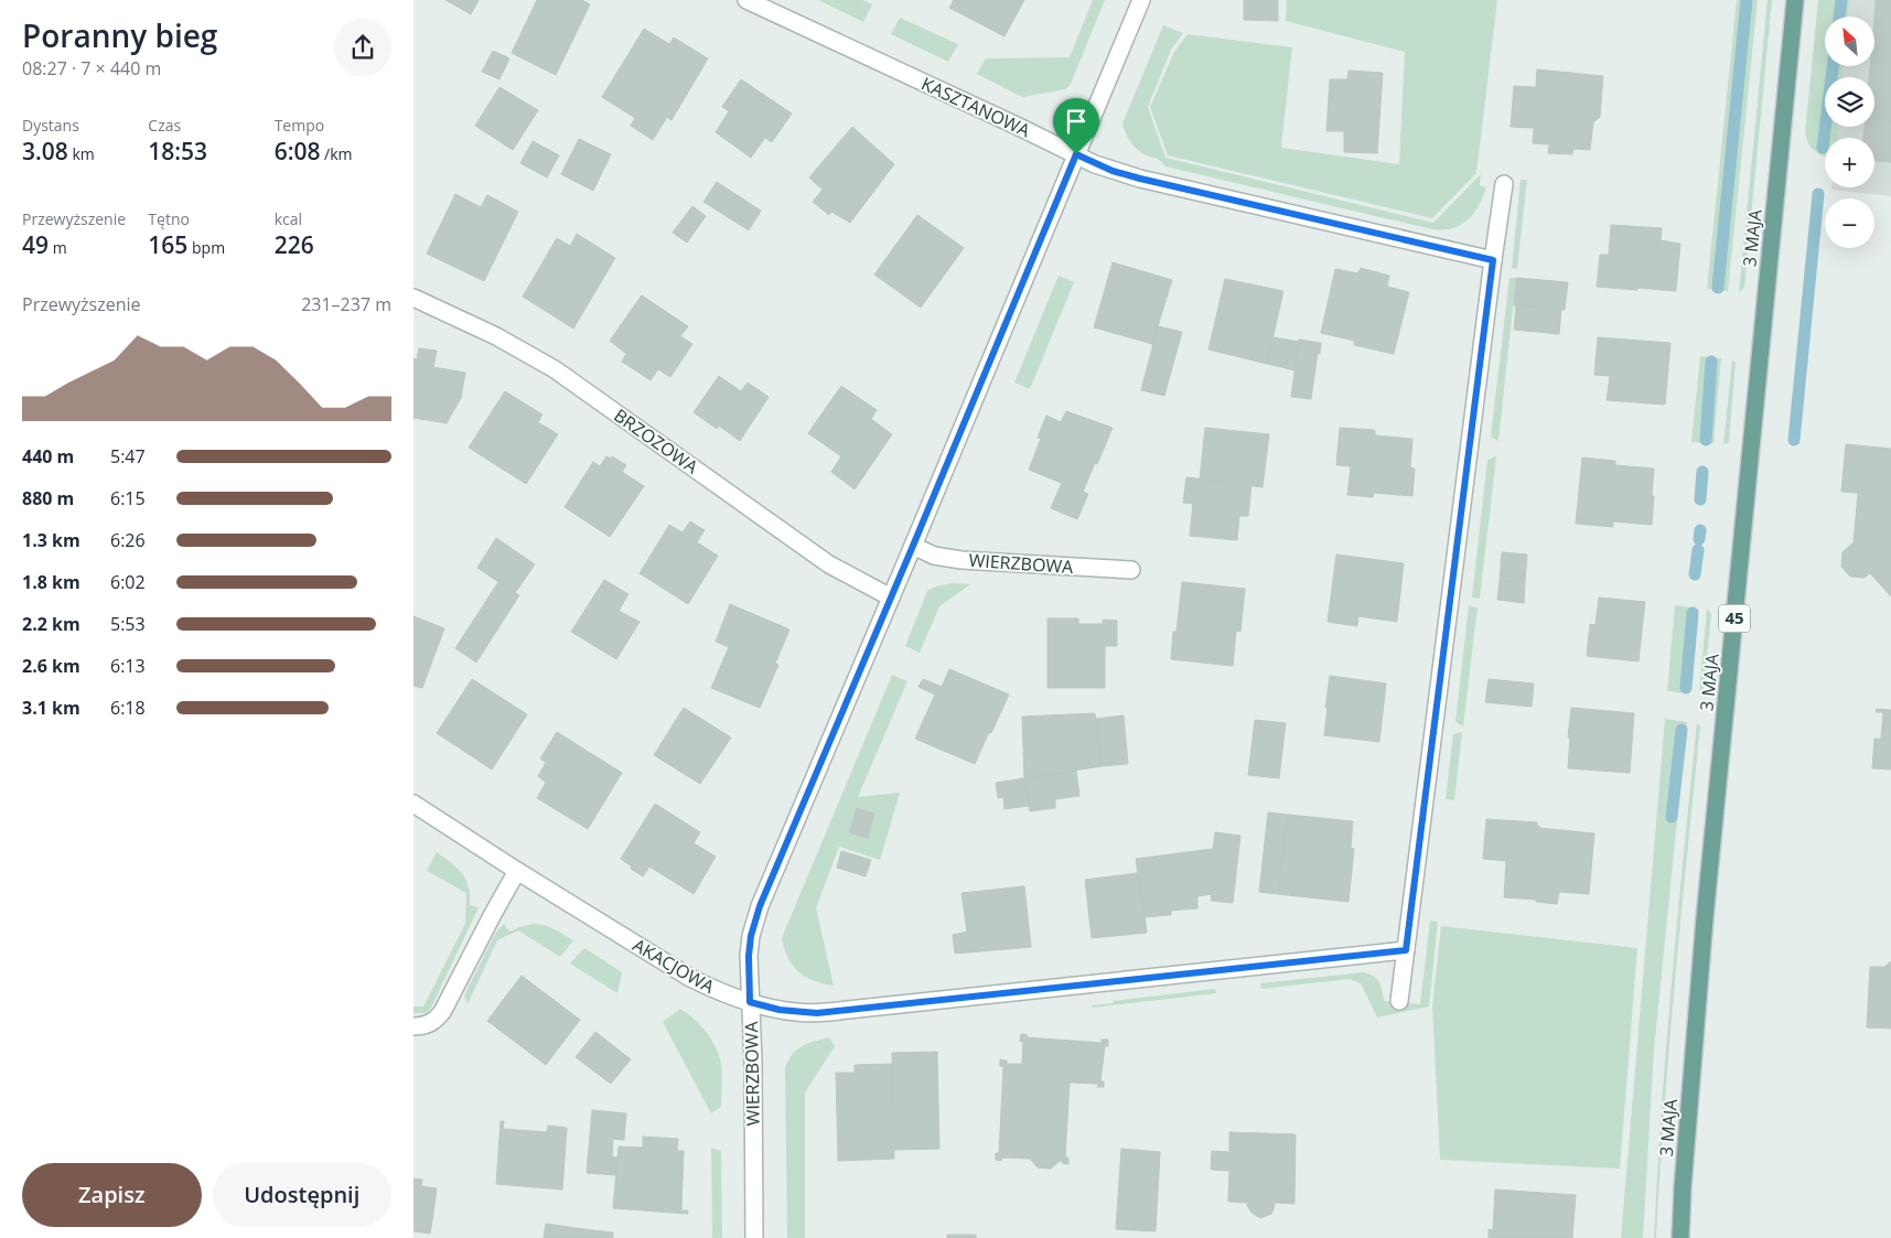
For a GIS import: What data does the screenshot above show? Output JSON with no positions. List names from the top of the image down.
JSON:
{
  "streets": {
    "main road": ["3 MAJA", "45"],
    "street": [
      "KASZTANOWA",
      "BRZOZOWA",
      "WIERZBOWA",
      "AKACJOWA"
    ]
  },
  "crossings": [
    ["KASZTANOWA", "WIERZBOWA"],
    ["BRZOZOWA", "WIERZBOWA"],
    ["WIERZBOWA", "AKACJOWA"]
  ],
  "north": "top left",
  "page": {
    "heading": ["Poranny bieg", "08:27 · 7 × 440 m"],
    "map_buttons": ["+", "−"],
    "stats": [
      ["Dystans", "3.08 km"],
      ["Czas", "18:53"],
      ["Tempo", "6:08 /km"],
      ["Przewyższenie", "49 m"],
      ["Tętno", "165 bpm"],
      ["kcal", "226"]
    ],
    "chart": ["Przewyższenie", "231–237 m"],
    "list": [
      {
        "name": "440 m",
        "note": "5:47"
      },
      {
        "name": "880 m",
        "note": "6:15"
      },
      {
        "name": "1.3 km",
        "note": "6:26"
      },
      {
        "name": "1.8 km",
        "note": "6:02"
      },
      {
        "name": "2.2 km",
        "note": "5:53"
      },
      {
        "name": "2.6 km",
        "note": "6:13"
      },
      {
        "name": "3.1 km",
        "note": "6:18"
      }
    ],
    "buttons": ["Zapisz", "Udostępnij"]
  }
}
